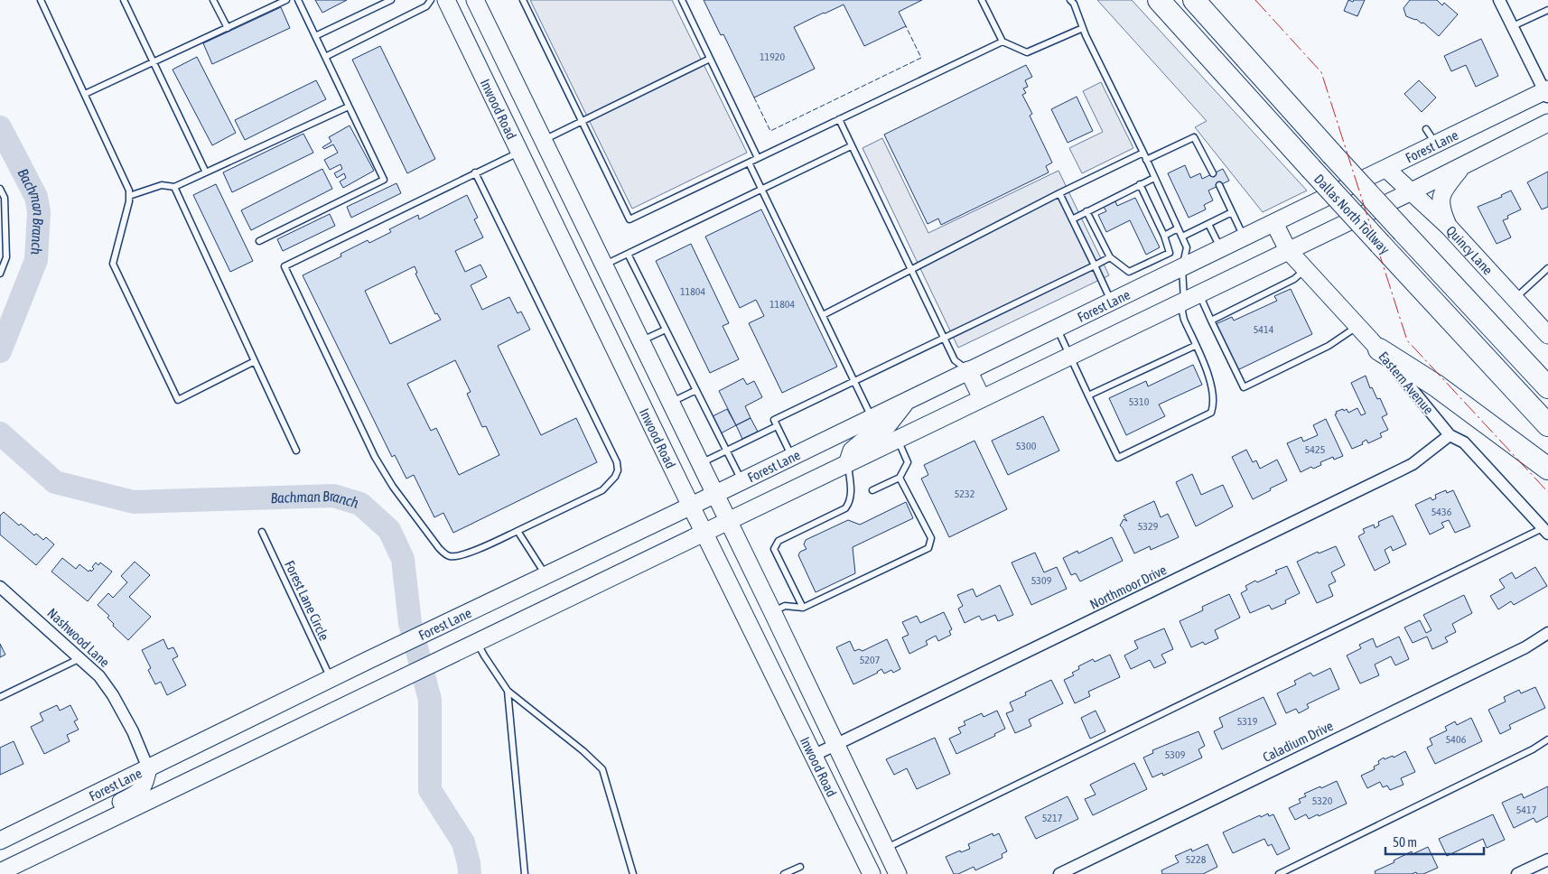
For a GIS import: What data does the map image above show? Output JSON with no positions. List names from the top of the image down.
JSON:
{
  "streets": {
    "highway": ["Dallas North Tollway"],
    "main road": [
      "Inwood Road",
      "Forest Lane",
      "Quincy Lane",
      "Eastern Avenue"
    ],
    "street": ["Northmoor Drive", "Nashwood Lane", "Caladium Drive"],
    "lane": ["Forest Lane Circle"]
  },
  "crossings": [
    ["Inwood Road", "Forest Lane"],
    ["Inwood Road", "Northmoor Drive"],
    ["Forest Lane", "Quincy Lane"],
    ["Forest Lane", "Eastern Avenue"],
    ["Forest Lane", "Forest Lane Circle"],
    ["Forest Lane", "Nashwood Lane"],
    ["Eastern Avenue", "Northmoor Drive"]
  ],
  "water": ["Bachman Branch"],
  "house_numbers": [
    "11920",
    "11804",
    "11804",
    "5414",
    "5310",
    "5300",
    "5425",
    "5232",
    "5436",
    "5329",
    "5309",
    "5207",
    "5319",
    "5406",
    "5309",
    "5320",
    "5417",
    "5217",
    "5228"
  ],
  "scale_bar": "50 m"
}
